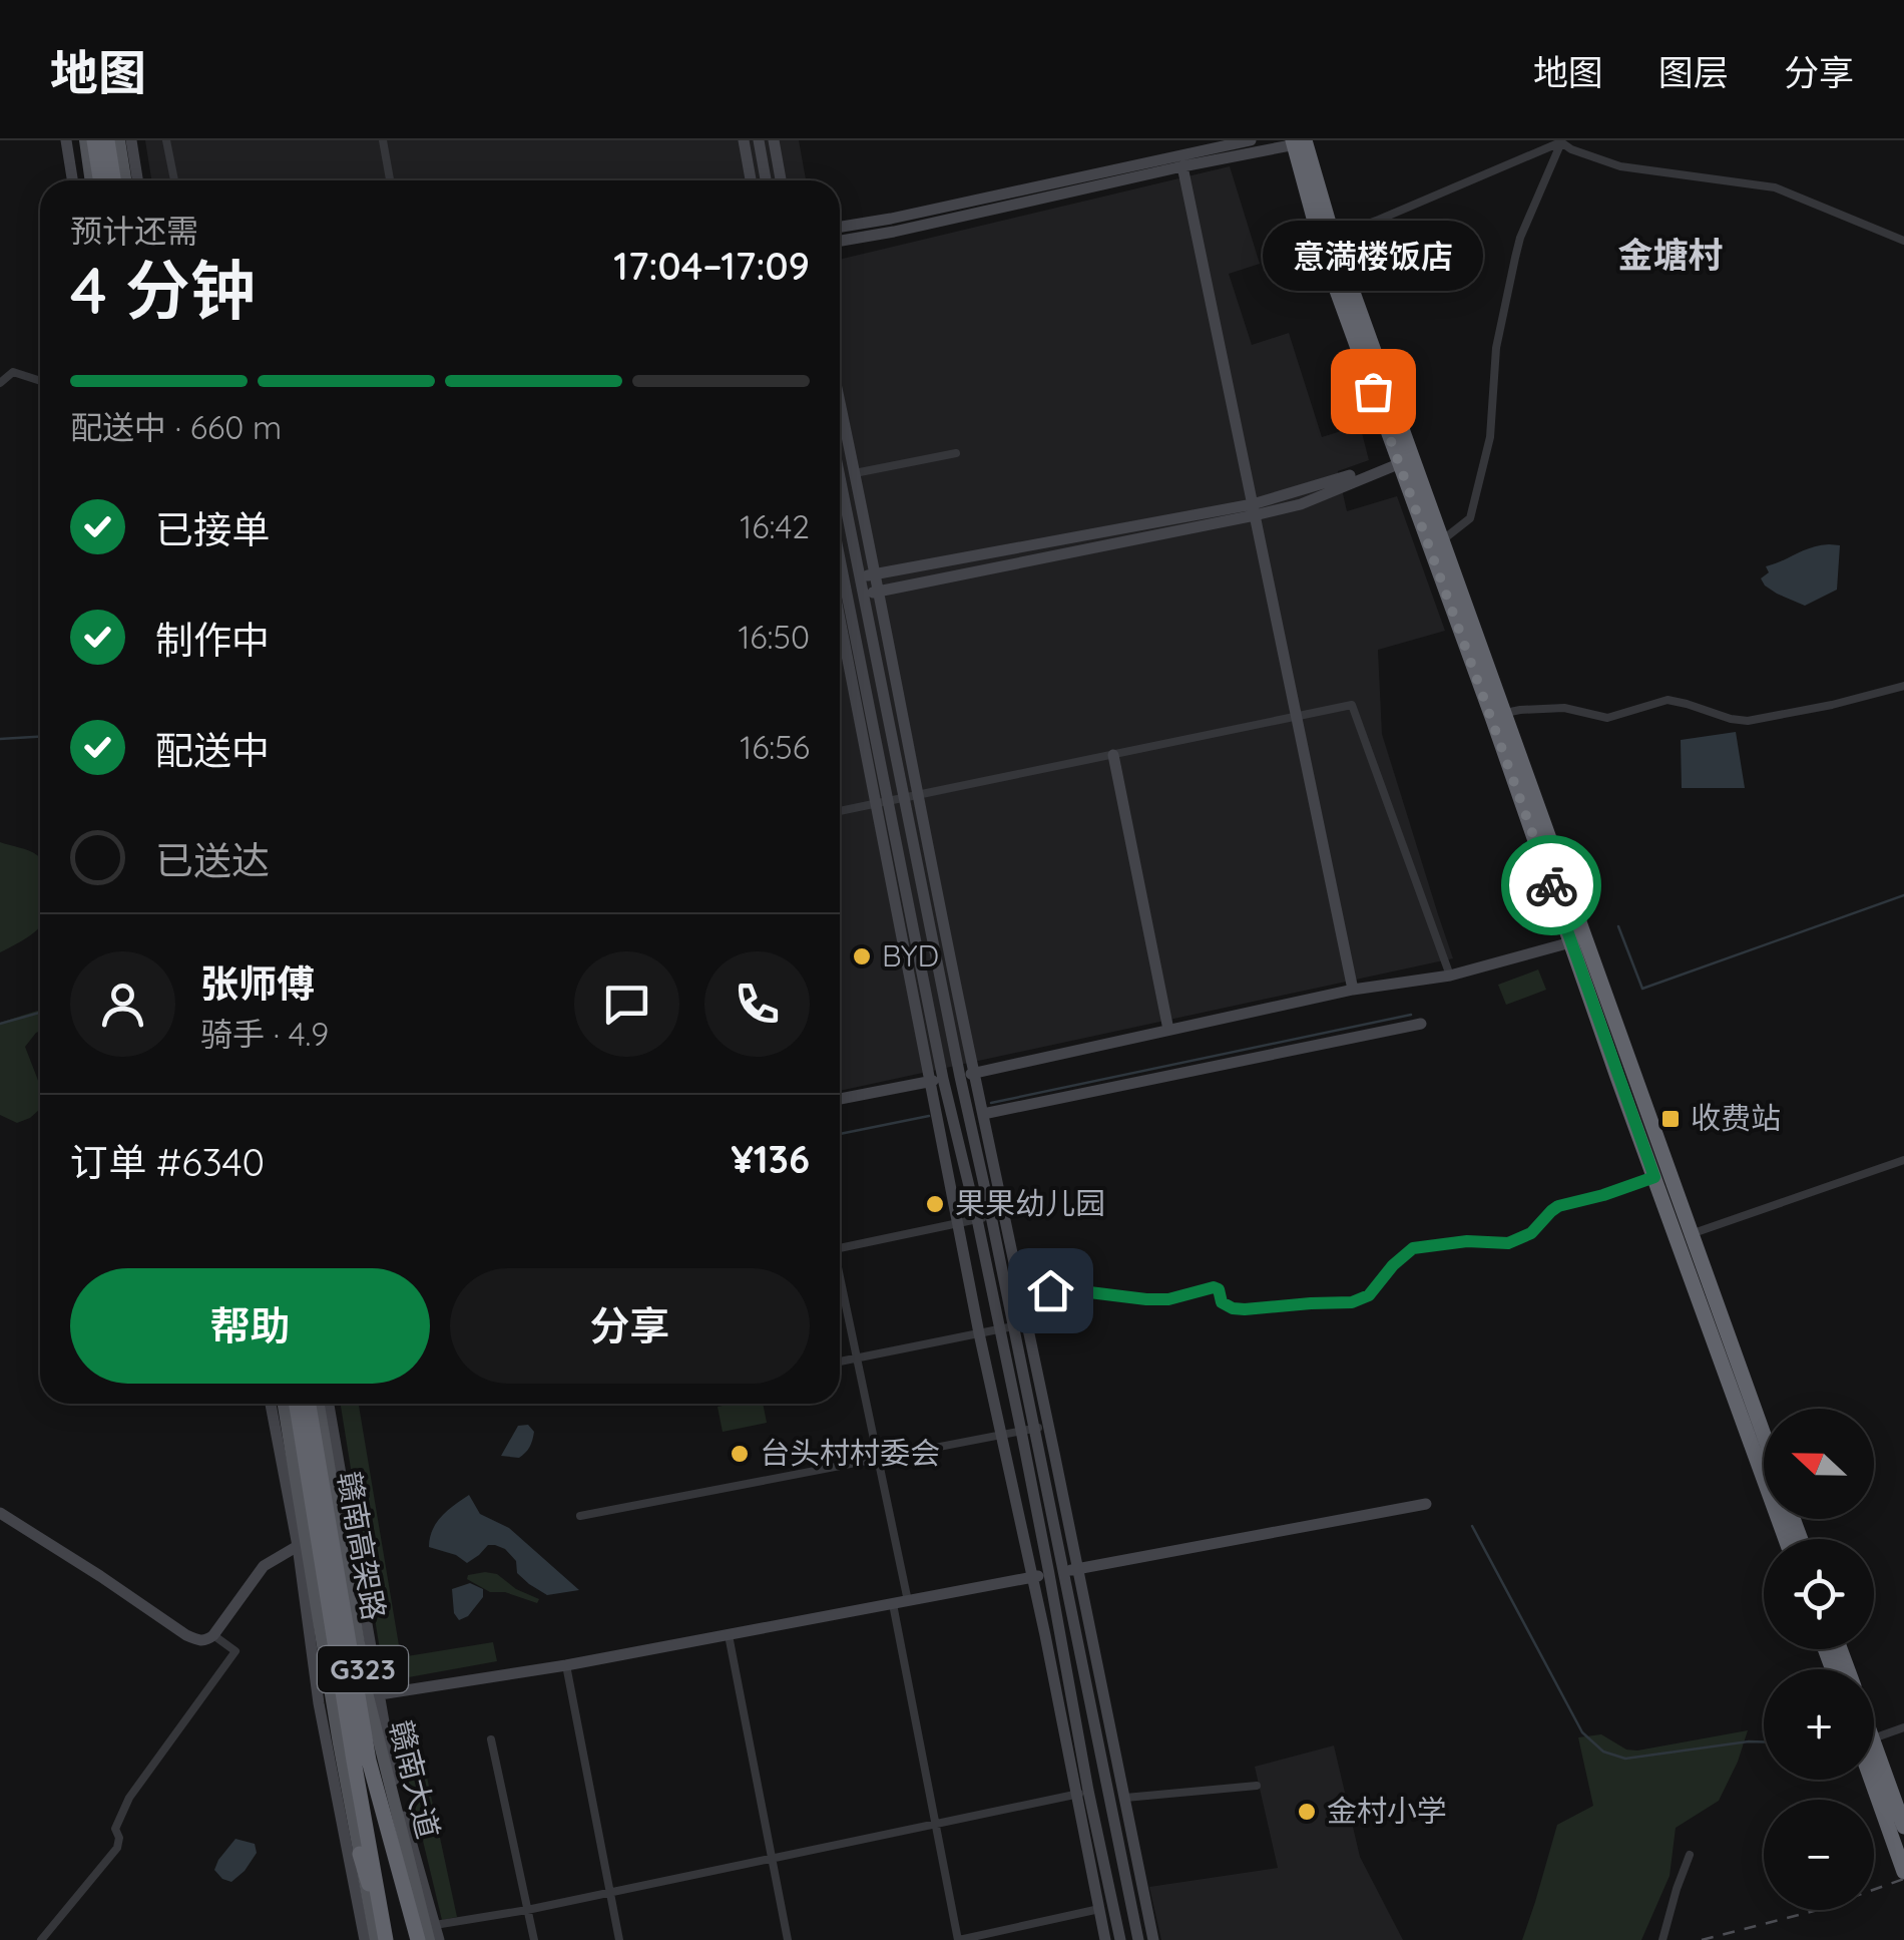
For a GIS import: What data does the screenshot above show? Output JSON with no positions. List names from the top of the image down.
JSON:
{
  "streets": {
    "highway": ["赣南高架路"],
    "main road": ["G323", "赣南大道"]
  },
  "districts": ["金塘村"],
  "places": {
    "other": [
      "意満楼饭店",
      "BYD",
      "果果幼儿园",
      "台头村村委会",
      "金村小学"
    ],
    "transit": ["收费站"]
  },
  "north": "left",
  "page": {
    "header": "地图",
    "nav": ["地图", "图层", "分享"],
    "heading": ["4 分钟", "预计还需", "17:04–17:09"],
    "panel": [
      "张师傅",
      "骑手 · 4.9",
      "订单 #6340",
      "¥136"
    ],
    "bubble": "意満楼饭店",
    "bar": "配送中 · 660 m",
    "list": [
      ["已接单", "16:42"],
      ["制作中", "16:50"],
      ["配送中", "16:56"],
      "已送达"
    ],
    "buttons": ["帮助", "分享"],
    "map_buttons": ["+", "−"]
  }
}
